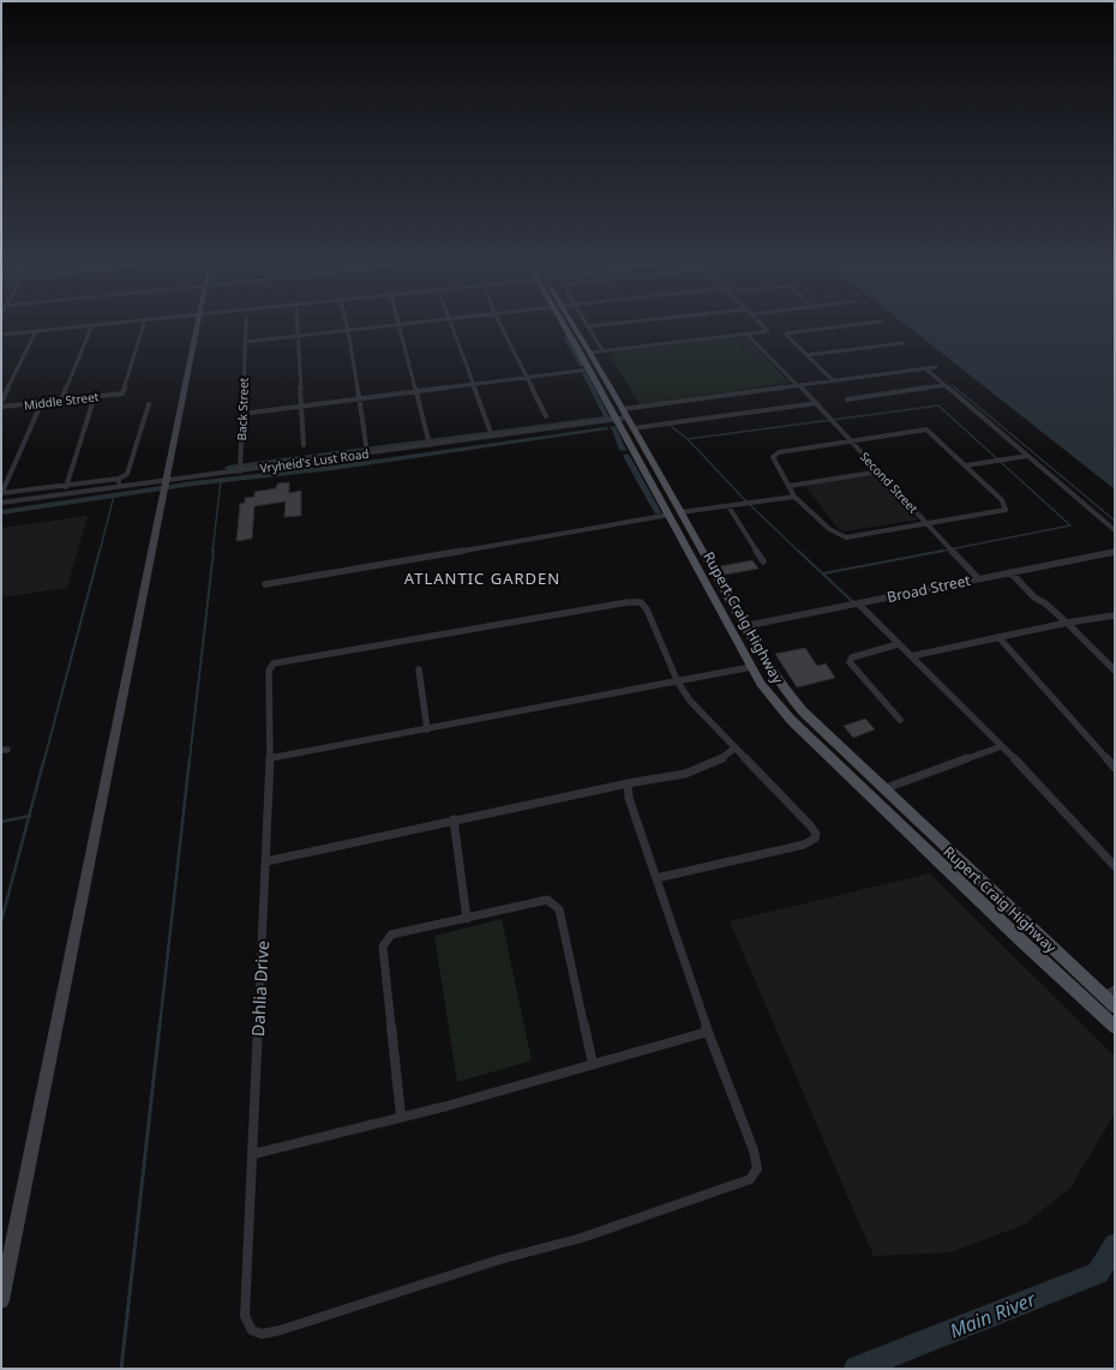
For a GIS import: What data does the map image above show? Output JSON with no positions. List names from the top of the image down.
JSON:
{
  "streets": {
    "main road": ["Rupert Craig Highway"],
    "street": [
      "Middle Street",
      "Back Street",
      "Vryheid's Lust Road",
      "Second Street",
      "Broad Street",
      "Dahlia Drive"
    ]
  },
  "crossings": [
    ["Back Street", "Vryheid's Lust Road"],
    ["Vryheid's Lust Road", "Second Street"],
    ["Vryheid's Lust Road", "Rupert Craig Highway"],
    ["Second Street", "Broad Street"],
    ["Broad Street", "Rupert Craig Highway"]
  ],
  "districts": ["ATLANTIC GARDEN"],
  "water": ["Main River"]
}
